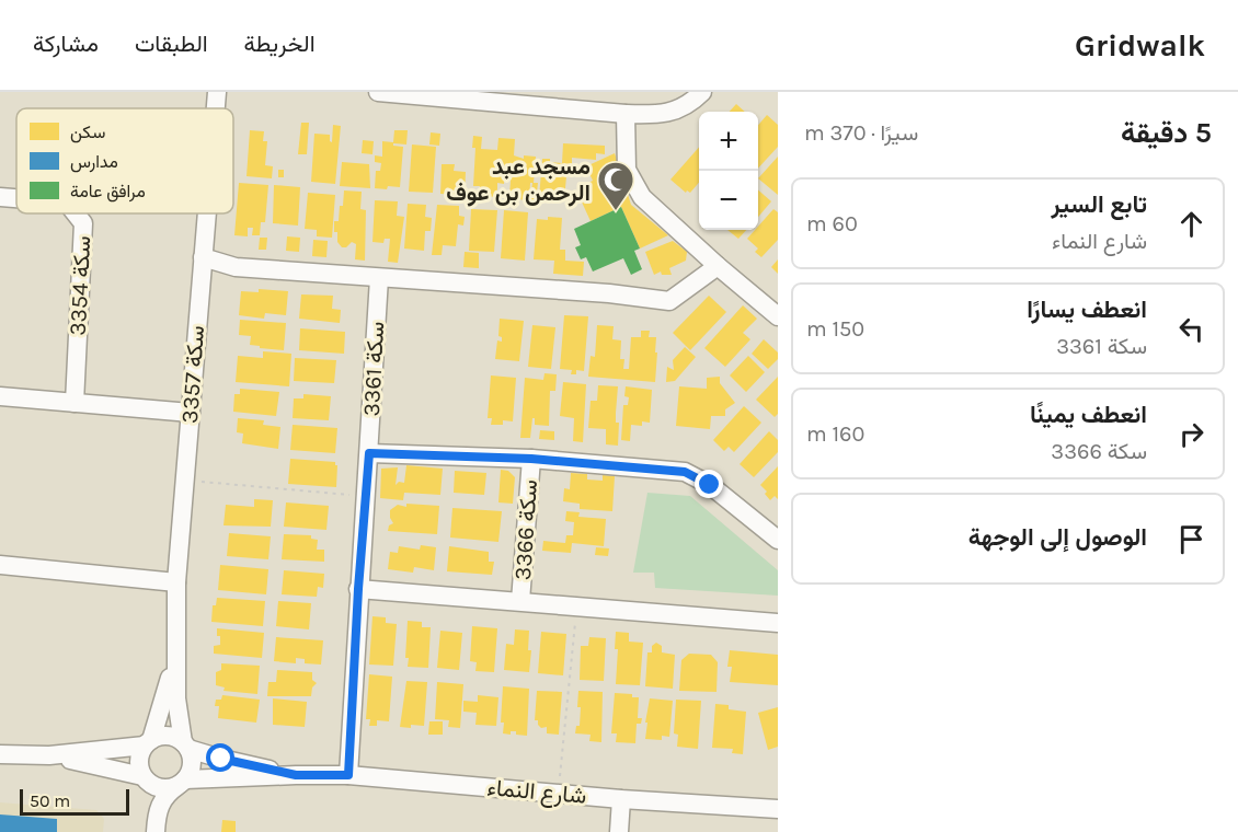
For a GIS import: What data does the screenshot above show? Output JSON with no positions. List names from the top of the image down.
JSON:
{
  "streets": {
    "street": [
      "سكة 3354",
      "سكة 3361",
      "سكة 3357",
      "سكة 3366",
      "شارع النماء"
    ]
  },
  "crossings": [
    ["سكة 3361", "سكة 3366"],
    ["سكة 3361", "شارع النماء"],
    ["سكة 3357", "شارع النماء"]
  ],
  "places": {
    "mosque": ["مسجد عبد الرحمن بن عوف"]
  },
  "legend": ["سكن", "مدارس", "مرافق عامة"],
  "scale_bar": "50 m",
  "page": {
    "header": "Gridwalk",
    "nav": ["الخريطة", "الطبقات", "مشاركة"],
    "heading": ["5 دقيقة", "سيرًا · 370 m"],
    "map_buttons": ["+", "−"],
    "list": [
      ["تابع السير", "شارع النماء", "60 m"],
      ["انعطف يسارًا", "سكة 3361", "150 m"],
      ["انعطف يمينًا", "سكة 3366", "160 m"],
      "الوصول إلى الوجهة"
    ],
    "scale": "50 m"
  }
}
